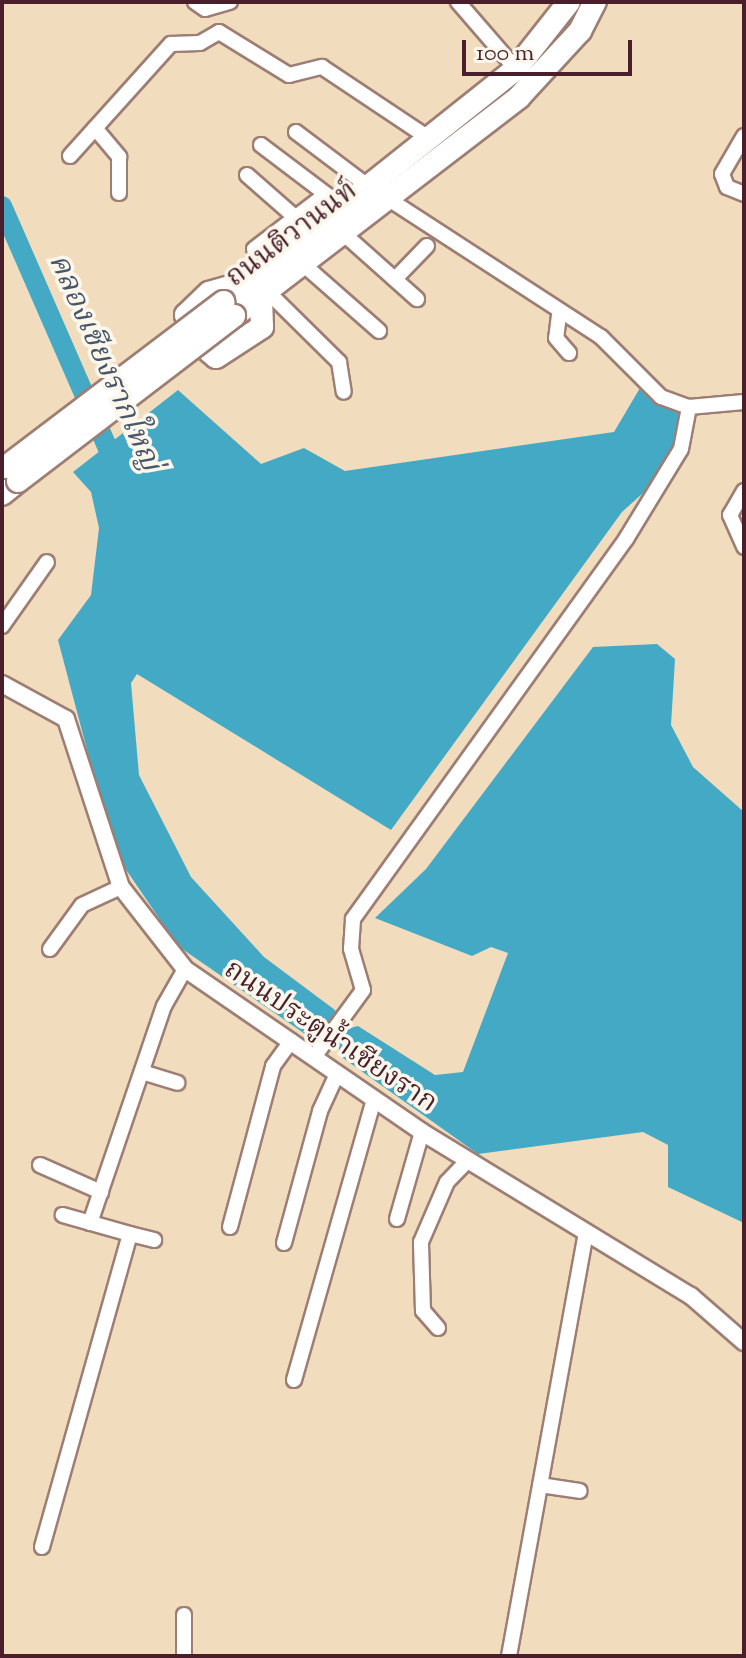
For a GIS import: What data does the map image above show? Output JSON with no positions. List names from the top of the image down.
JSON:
{
  "streets": {
    "main road": ["ถนนติวานนท์"],
    "street": ["ถนนประตูน้ำเชียงราก"]
  },
  "water": ["คลองเชียงรากใหญ่"],
  "scale_bar": "100 m"
}
